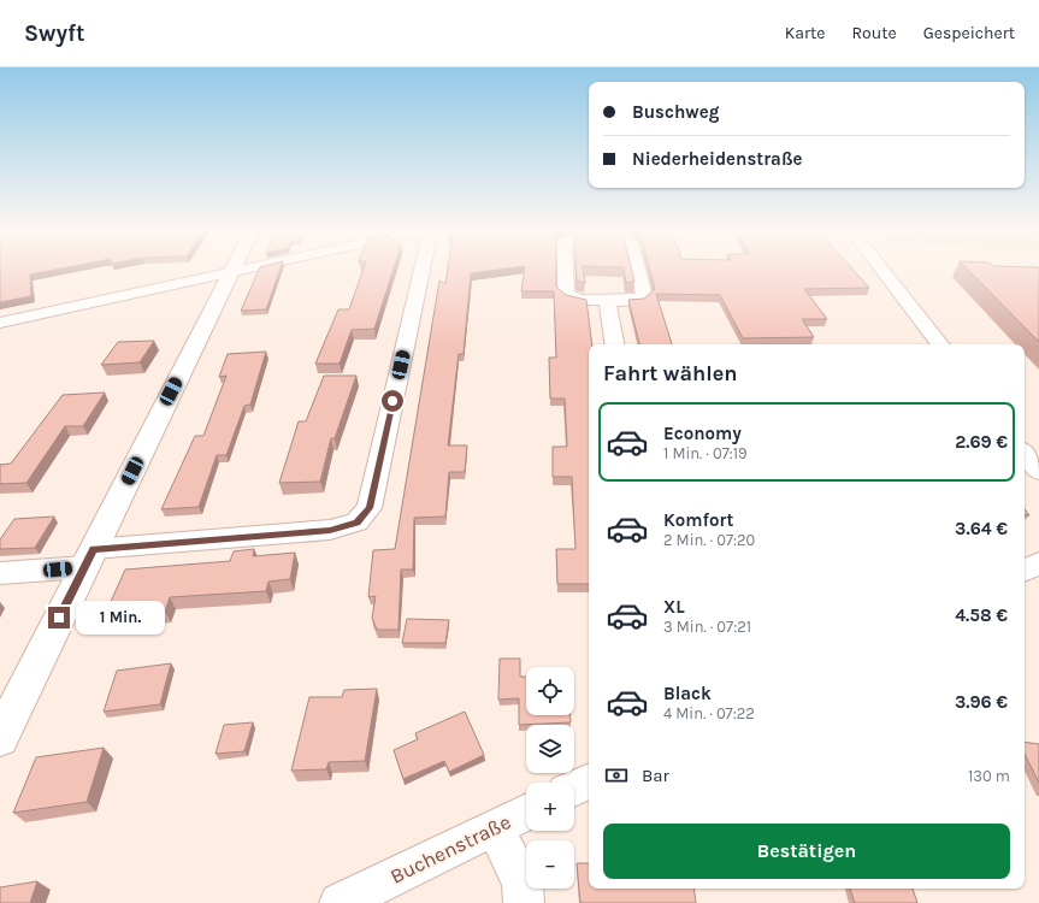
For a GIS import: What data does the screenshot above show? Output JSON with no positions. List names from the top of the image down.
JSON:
{
  "streets": {
    "street": ["Buchenstraße"]
  },
  "page": {
    "header": "Swyft",
    "nav": ["Karte", "Route", "Gespeichert"],
    "banner": ["Buschweg", "Niederheidenstraße"],
    "heading": "Fahrt wählen",
    "list": [
      {
        "name": "Economy",
        "note": "1 Min. · 07:19",
        "value": "2.69 €"
      },
      {
        "name": "Komfort",
        "note": "2 Min. · 07:20",
        "value": "3.64 €"
      },
      {
        "name": "XL",
        "note": "3 Min. · 07:21",
        "value": "4.58 €"
      },
      {
        "name": "Black",
        "note": "4 Min. · 07:22",
        "value": "3.96 €"
      }
    ],
    "bubble": "1 Min.",
    "map_buttons": ["+", "−"],
    "pay": ["Bar", "130 m"],
    "buttons": "Bestätigen"
  }
}
